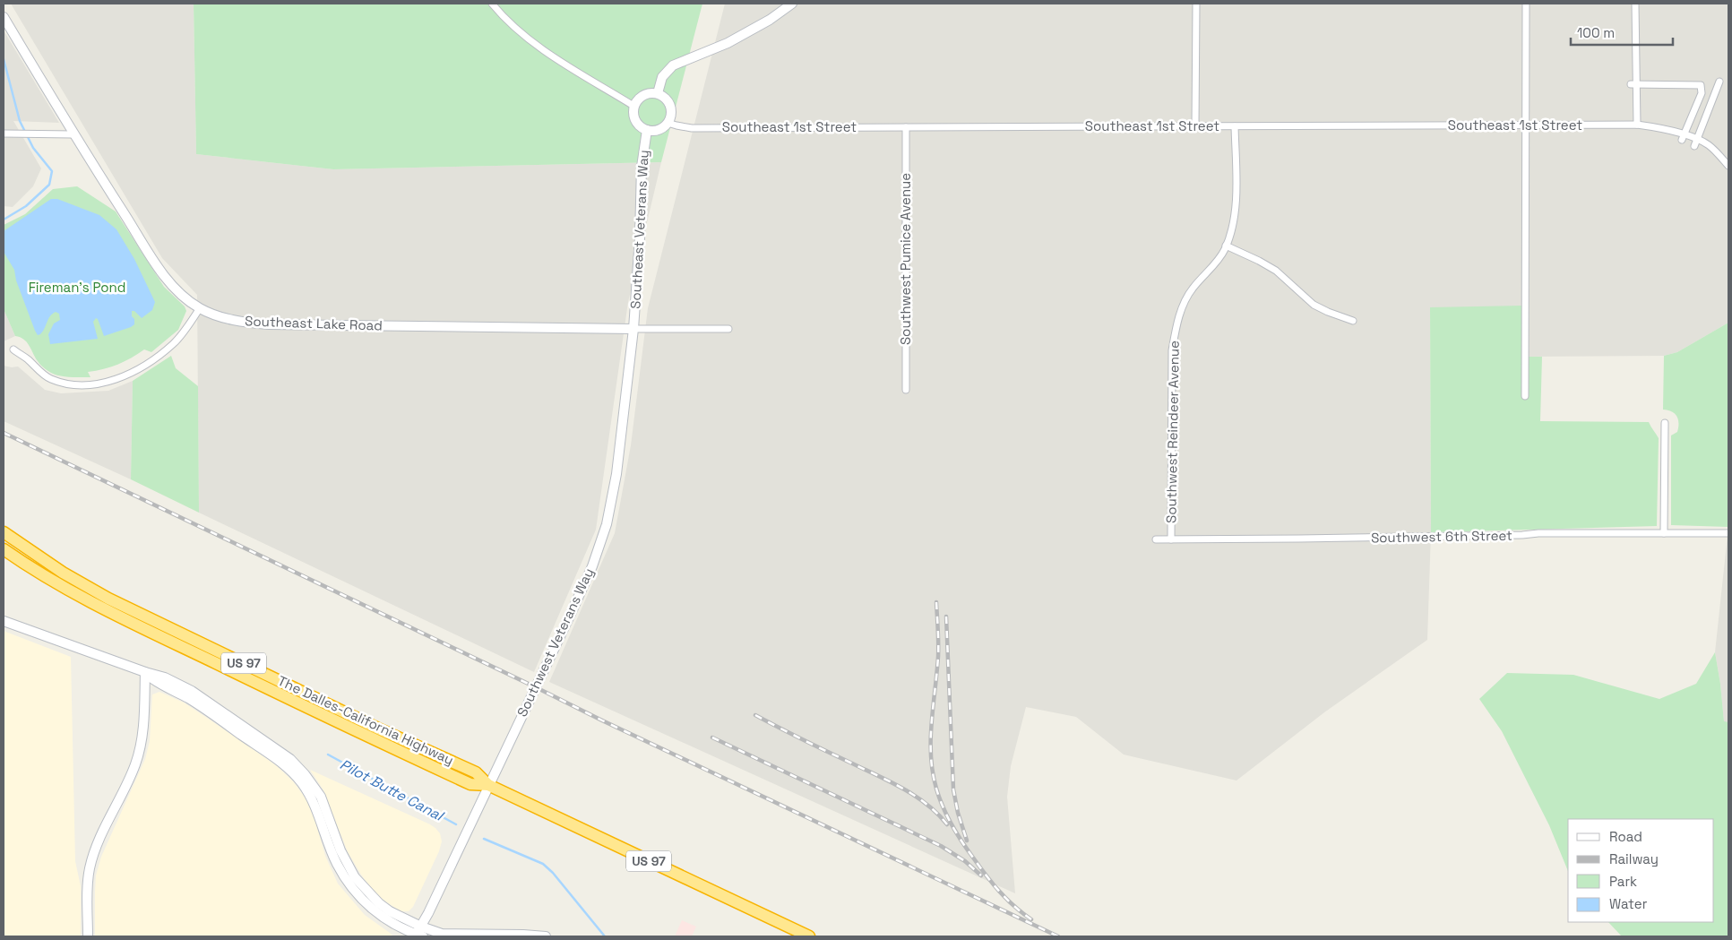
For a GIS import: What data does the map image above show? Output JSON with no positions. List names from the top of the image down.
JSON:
{
  "streets": {
    "highway": ["US 97", "The Dalles-California Highway"],
    "main road": ["Southeast Veterans Way", "Southeast Lake Road", "Southwest Veterans Way"],
    "street": [
      "Southeast 1st Street",
      "Southwest Pumice Avenue",
      "Southwest Reindeer Avenue",
      "Southwest 6th Street"
    ]
  },
  "crossings": [
    ["Southeast 1st Street", "Southeast Veterans Way"],
    ["Southeast 1st Street", "Southwest Pumice Avenue"],
    ["Southeast 1st Street", "Southwest Reindeer Avenue"],
    ["Southeast Veterans Way", "Southeast Lake Road"],
    ["Southeast Veterans Way", "Southwest Veterans Way"],
    ["Southeast Lake Road", "Southwest Veterans Way"],
    ["Southwest Reindeer Avenue", "Southwest 6th Street"],
    ["Southwest Veterans Way", "The Dalles-California Highway"]
  ],
  "water": ["Pilot Butte Canal"],
  "parks": ["Fireman's Pond"],
  "legend": [
    "Road",
    "Railway",
    "Park",
    "Water"
  ],
  "scale_bar": "100 m"
}
